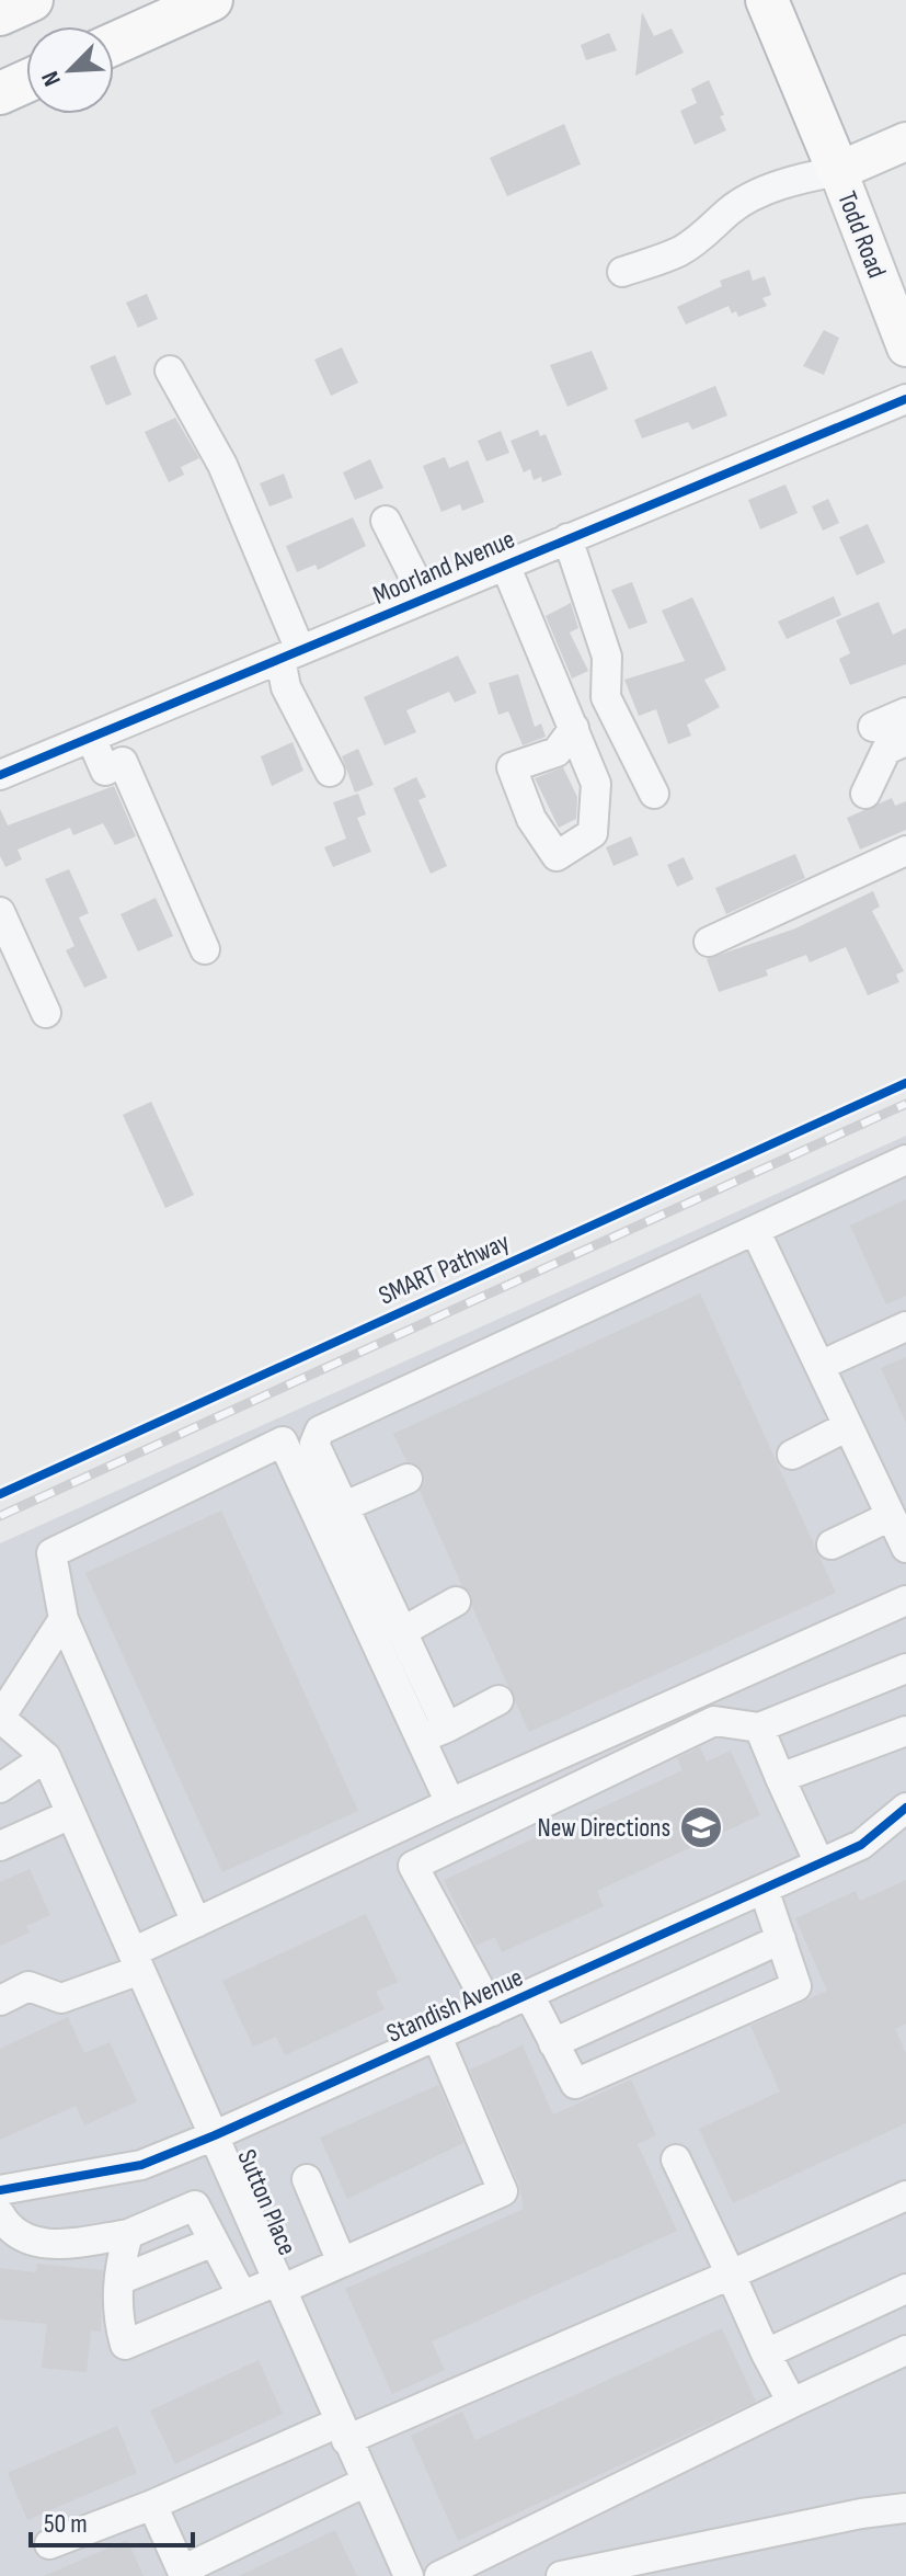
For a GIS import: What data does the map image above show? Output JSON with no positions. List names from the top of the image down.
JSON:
{
  "streets": {
    "main road": ["Todd Road"],
    "street": ["Moorland Avenue", "Standish Avenue", "Sutton Place"],
    "cycle path": ["SMART Pathway"]
  },
  "crossings": [
    ["Standish Avenue", "Sutton Place"]
  ],
  "places": {
    "school or university": ["New Directions"]
  },
  "scale_bar": "50 m",
  "north": "bottom left"
}
